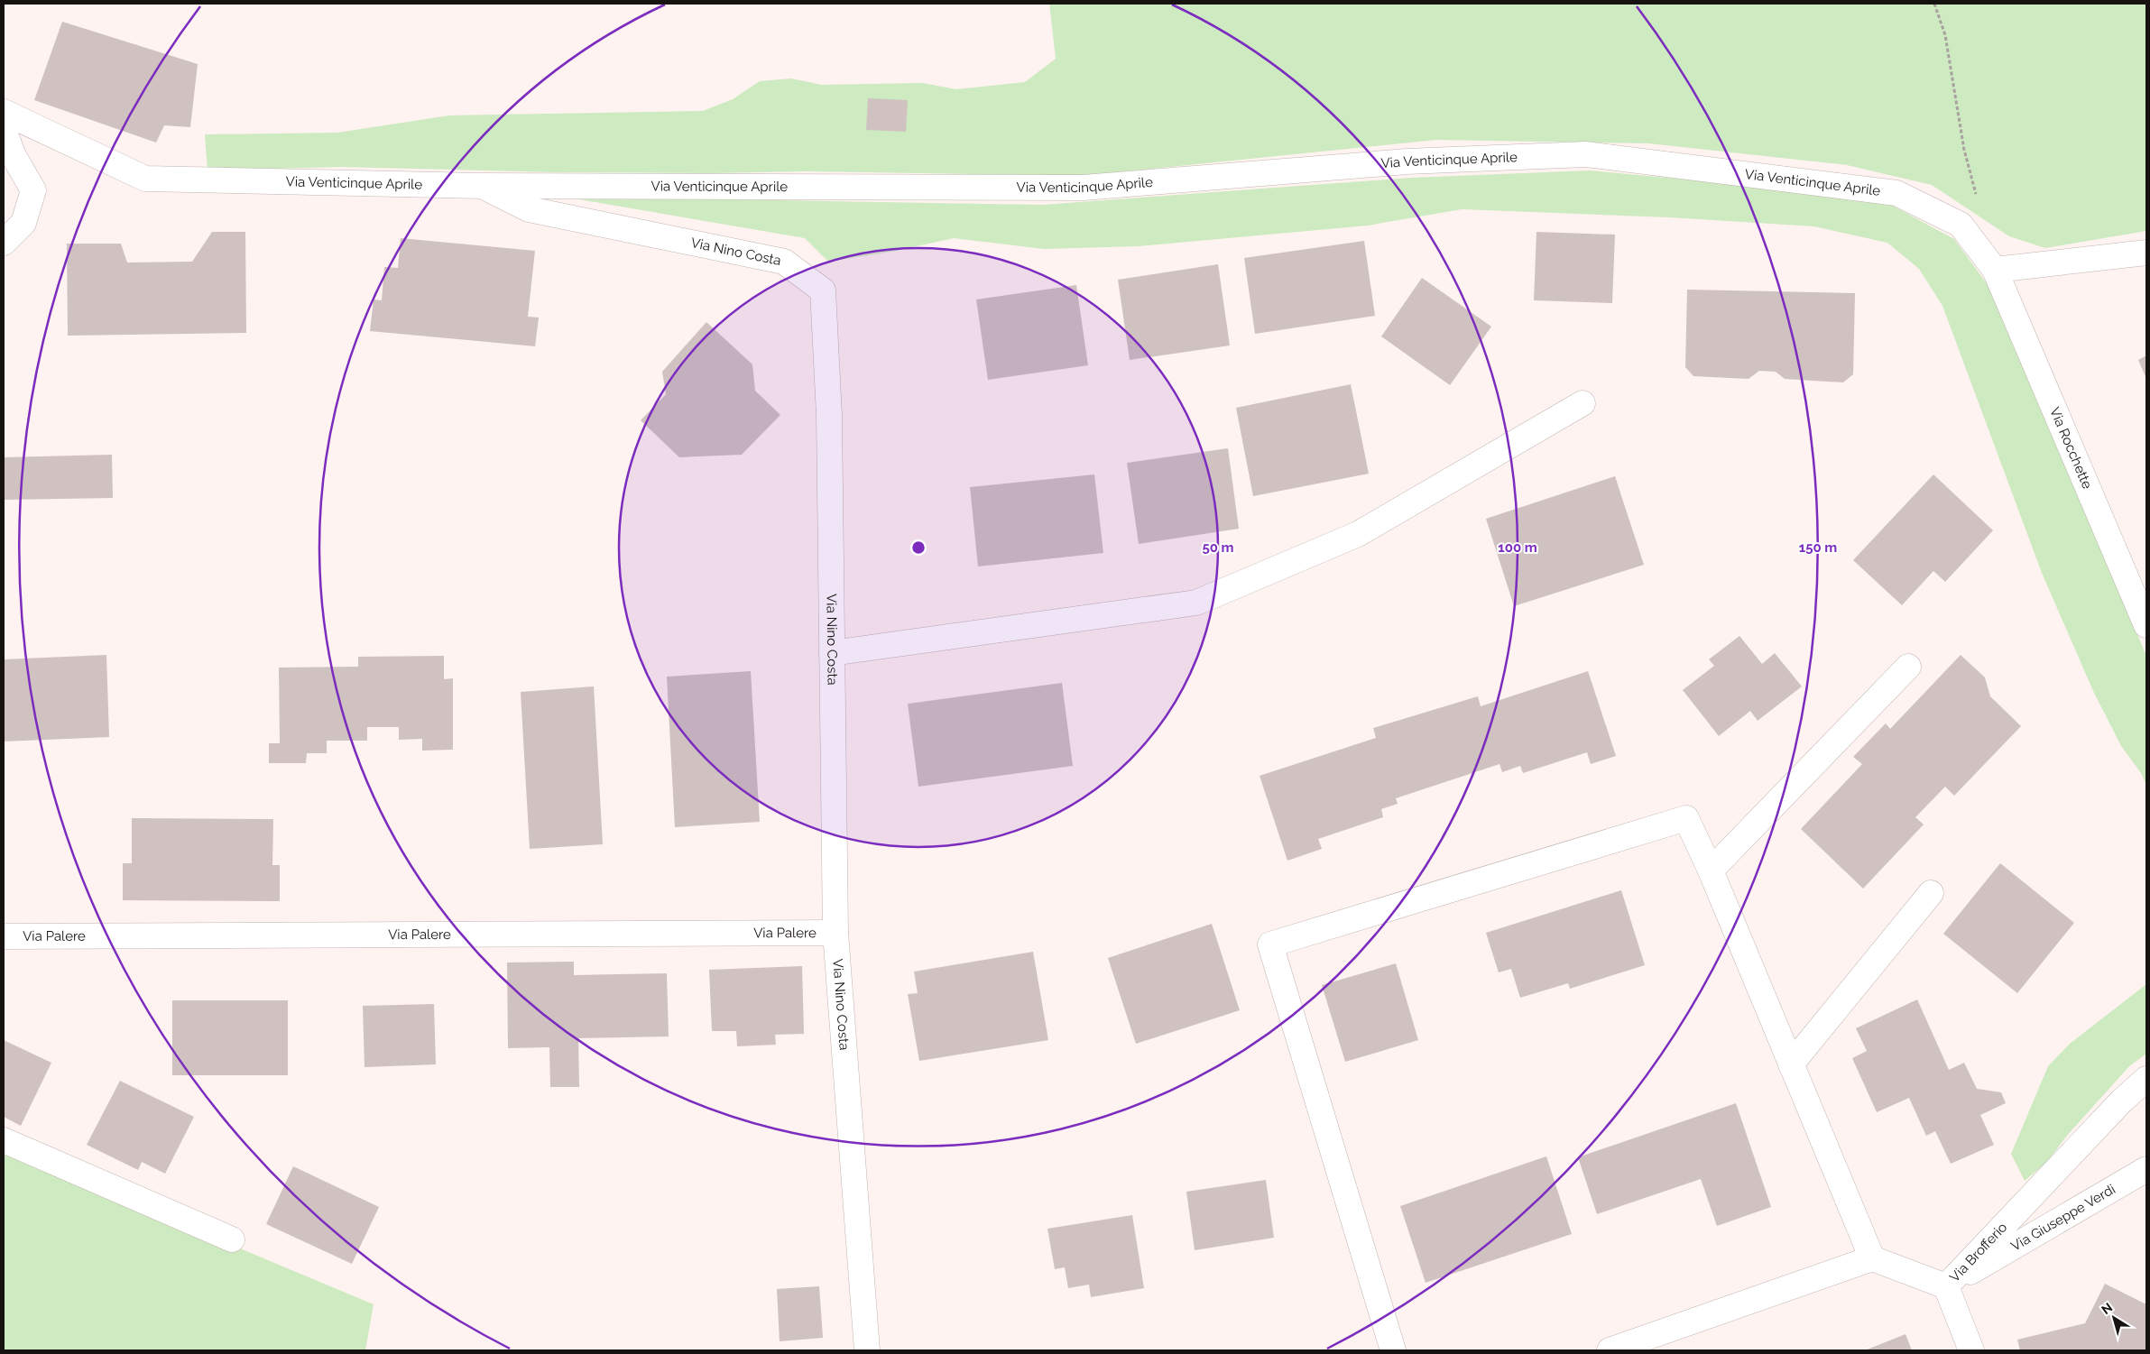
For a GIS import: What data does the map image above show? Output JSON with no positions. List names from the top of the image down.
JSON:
{
  "streets": {
    "street": [
      "Via Venticinque Aprile",
      "Via Nino Costa",
      "Via Rocchette",
      "Via Palere",
      "Via Giuseppe Verdi",
      "Via Brofferio"
    ]
  },
  "crossings": [
    ["Via Venticinque Aprile", "Via Nino Costa"],
    ["Via Venticinque Aprile", "Via Rocchette"],
    ["Via Nino Costa", "Via Palere"],
    ["Via Giuseppe Verdi", "Via Brofferio"]
  ],
  "north": "top left",
  "rings": ["50 m", "100 m", "150 m"]
}
